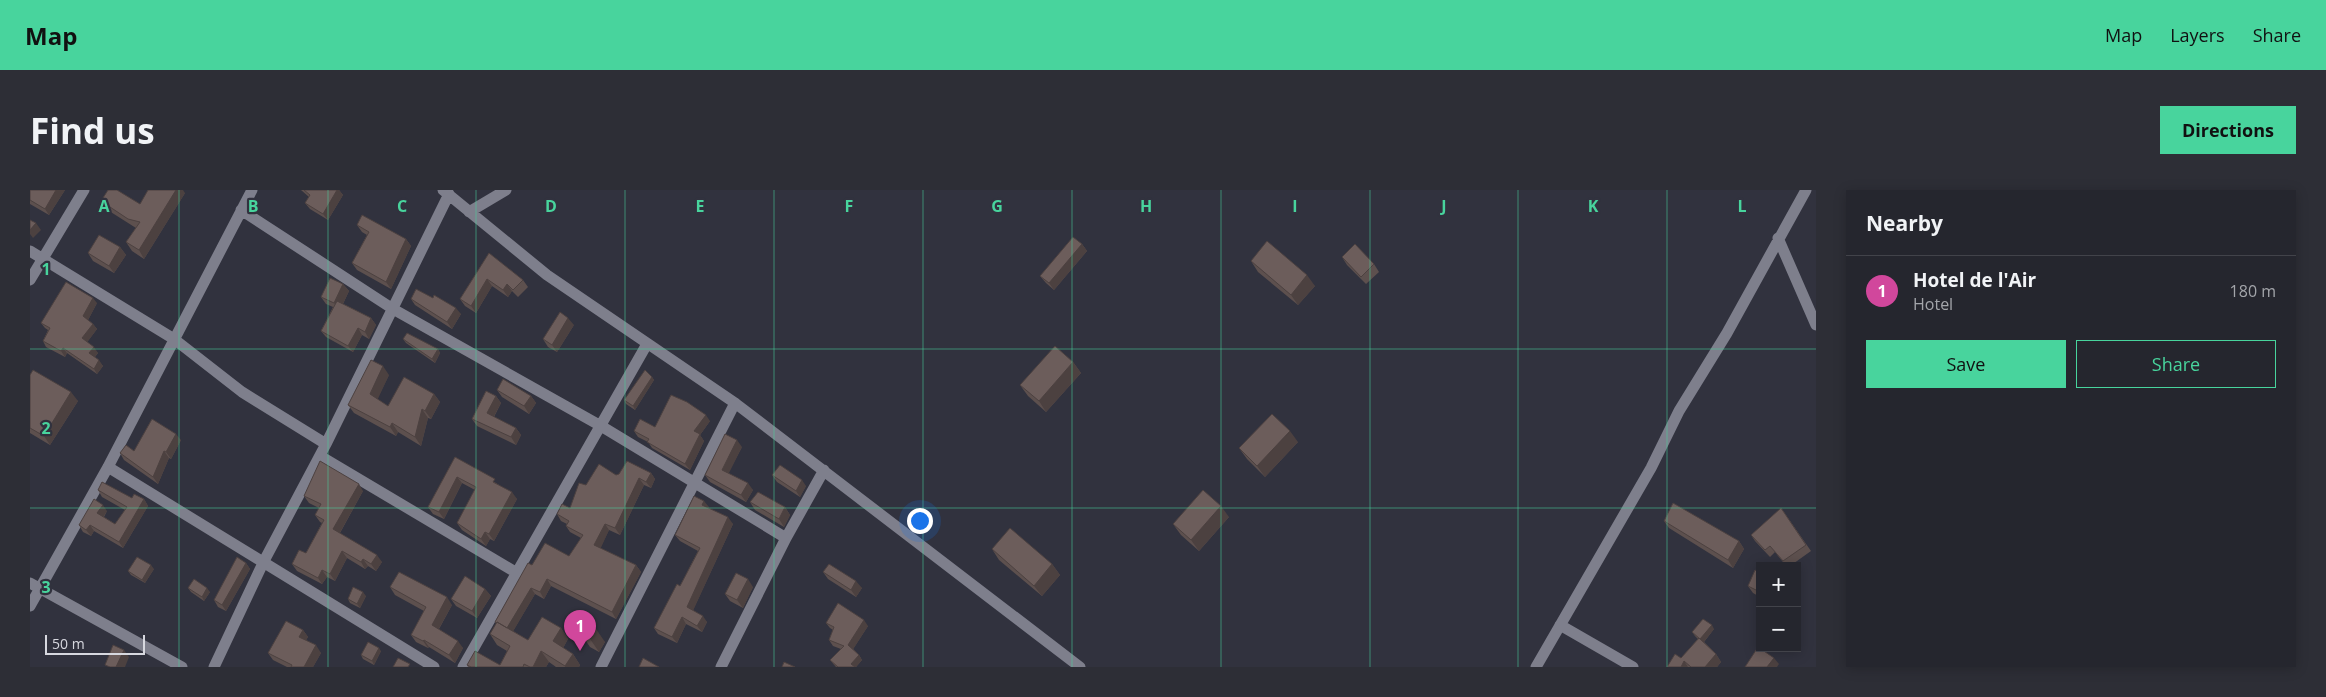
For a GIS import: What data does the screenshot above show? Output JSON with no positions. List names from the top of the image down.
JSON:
{
  "scale_bar": "50 m",
  "page": {
    "header": "Map",
    "nav": ["Map", "Layers", "Share"],
    "buttons": [
      "Directions",
      ["Save", "Share"]
    ],
    "title": "Find us",
    "heading": "Nearby",
    "list": [
      {
        "mark": "1",
        "name": "Hotel de l'Air",
        "note": "Hotel",
        "value": "180 m"
      }
    ],
    "map_buttons": ["+", "−"],
    "pins": "1",
    "scale": "50 m"
  },
  "grid": {
    "columns": [
      "A",
      "B",
      "C",
      "D",
      "E",
      "F",
      "G",
      "H",
      "I",
      "J",
      "K",
      "L"
    ],
    "rows": ["1", "2", "3"]
  }
}
